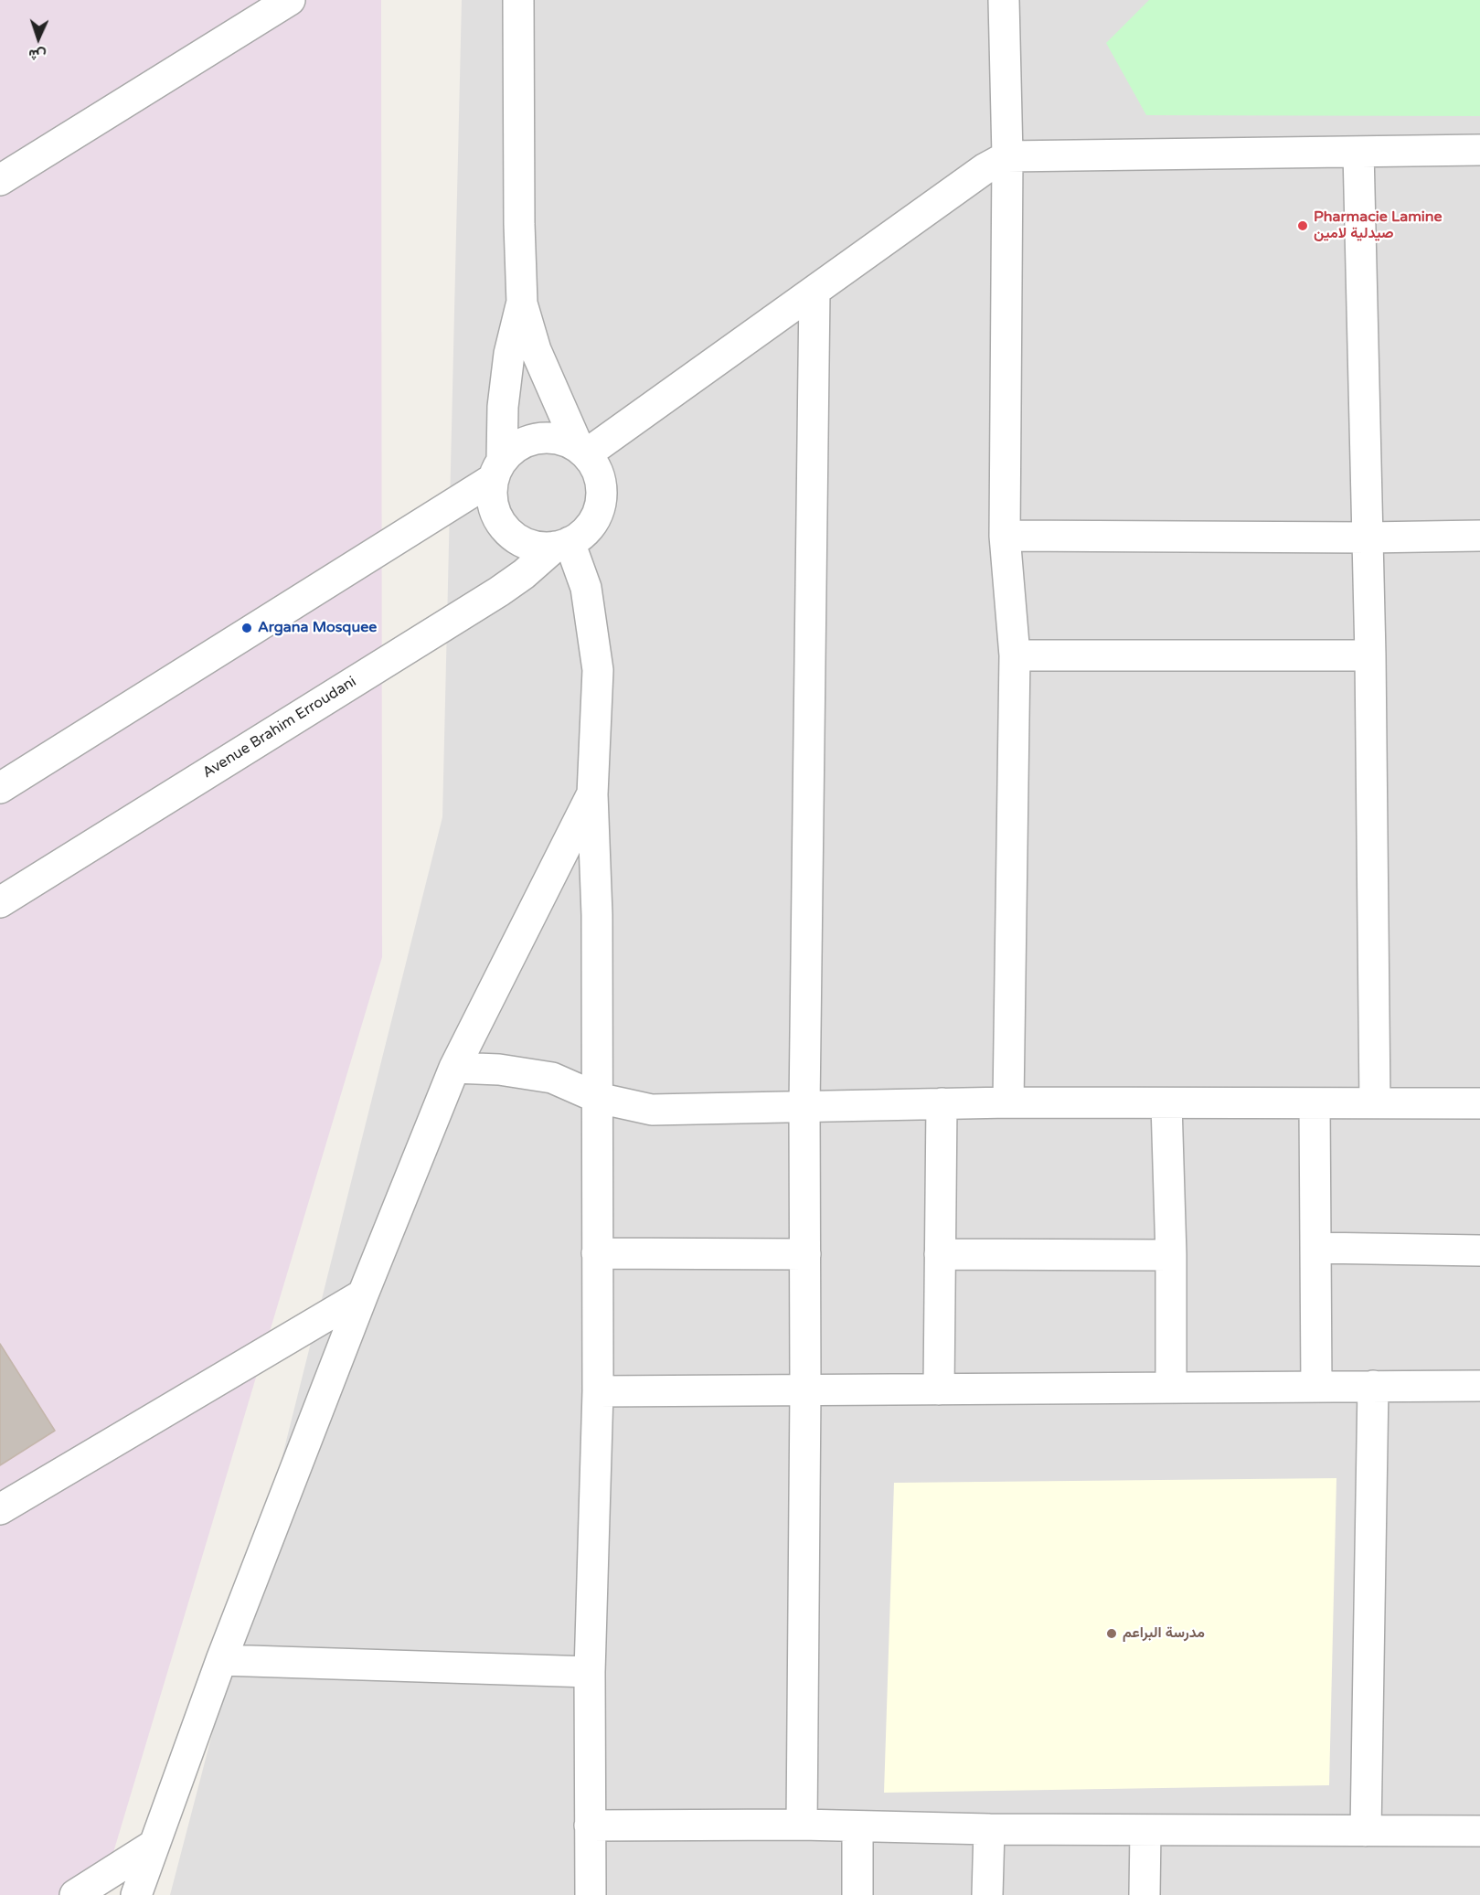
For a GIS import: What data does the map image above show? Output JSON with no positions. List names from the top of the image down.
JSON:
{
  "streets": {
    "street": ["Avenue Brahim Erroudani"]
  },
  "places": ["Pharmacie Lamine صيدلية لامين", "Argana Mosquee", "مدرسة البراعم"],
  "north": "bottom"
}
